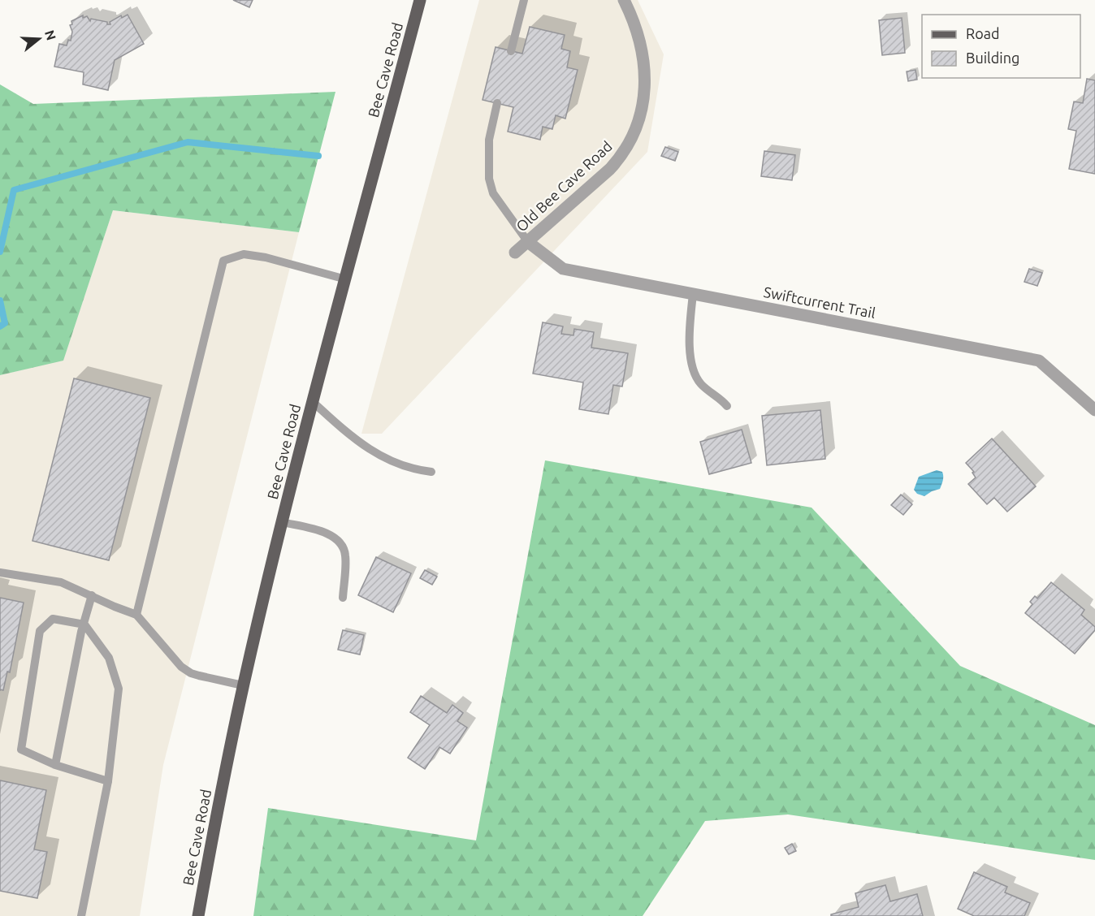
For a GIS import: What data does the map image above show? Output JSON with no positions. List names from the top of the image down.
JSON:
{
  "streets": {
    "main road": ["Bee Cave Road"],
    "street": ["Old Bee Cave Road", "Swiftcurrent Trail"]
  },
  "crossings": [
    ["Old Bee Cave Road", "Swiftcurrent Trail"]
  ],
  "legend": ["Road", "Building"],
  "north": "right"
}
